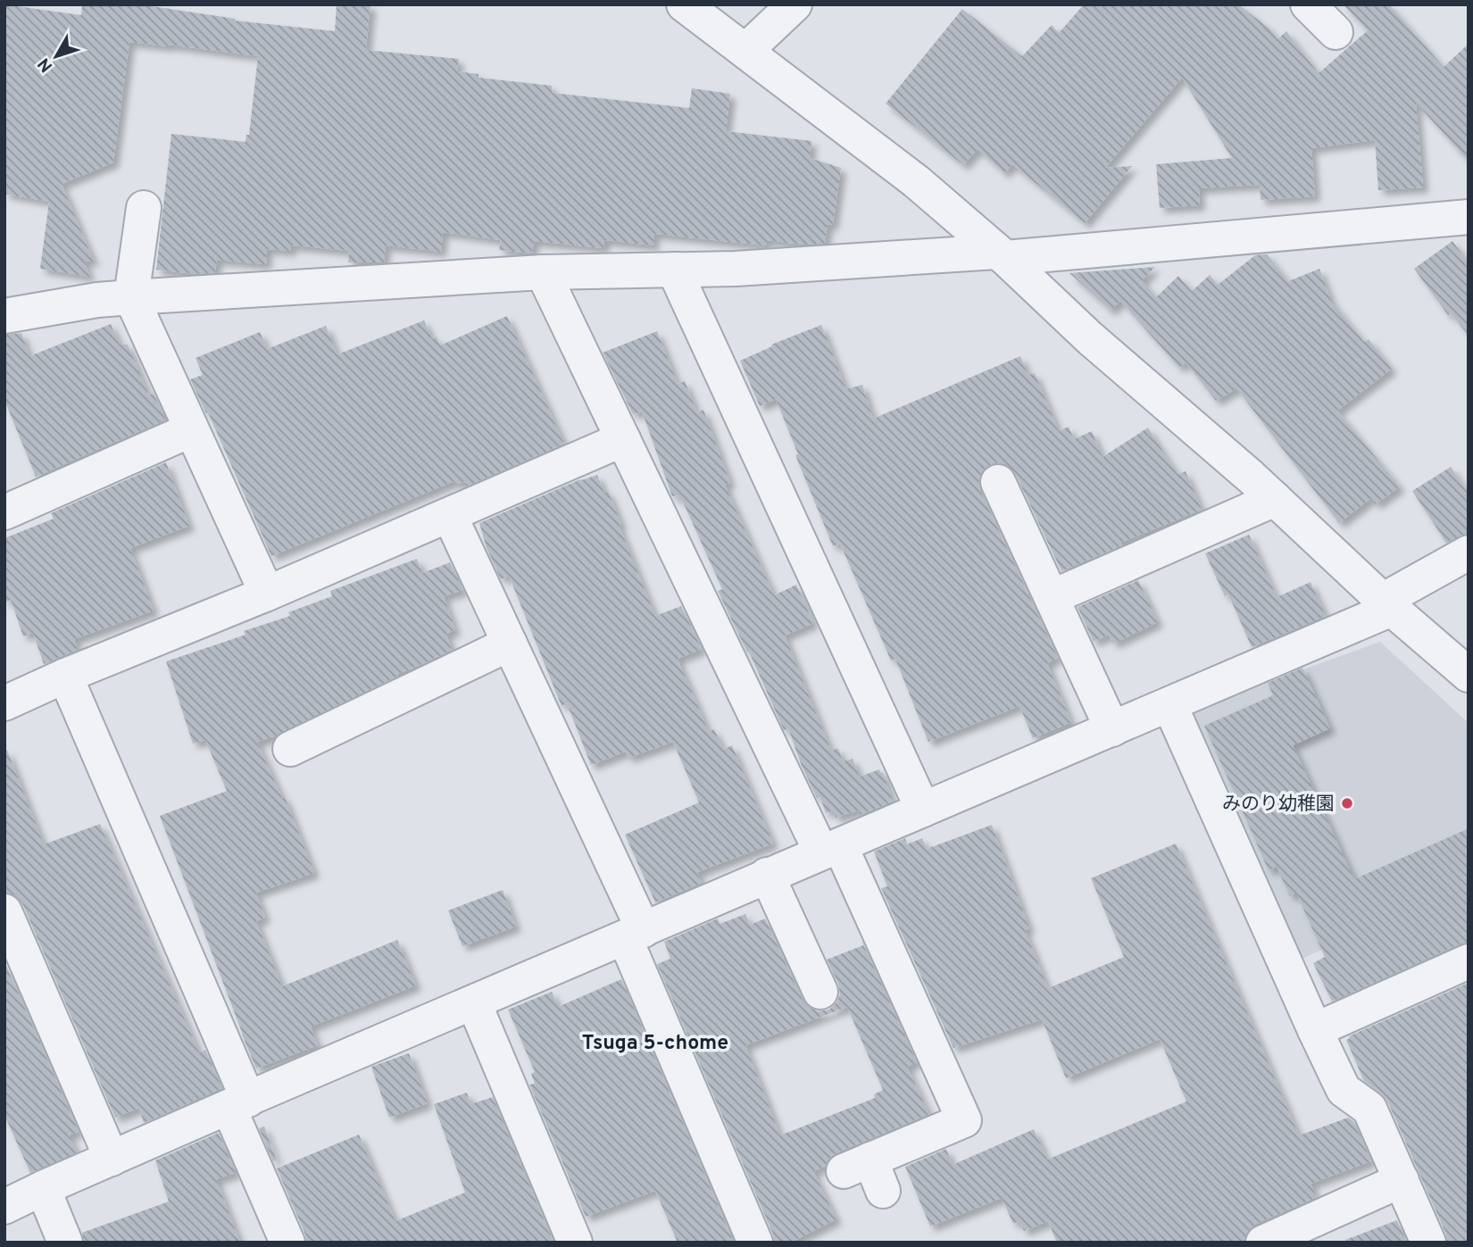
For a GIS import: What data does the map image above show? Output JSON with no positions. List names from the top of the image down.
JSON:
{
  "districts": ["Tsuga 5-chome"],
  "places": ["みのり幼稚園"],
  "north": "bottom left"
}
